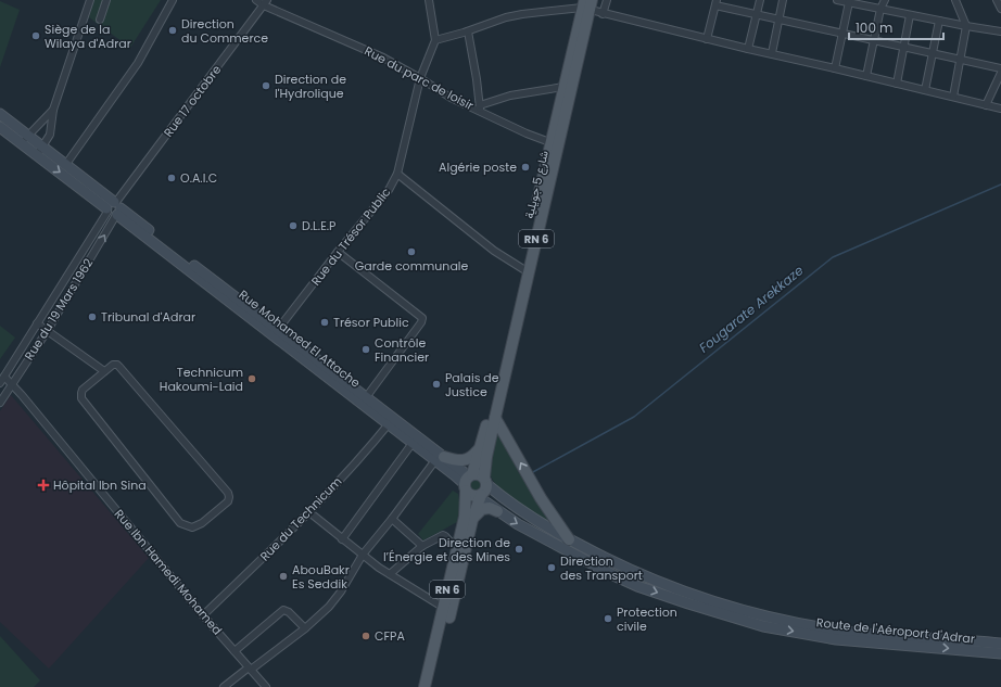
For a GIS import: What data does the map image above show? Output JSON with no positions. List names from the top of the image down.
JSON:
{
  "streets": {
    "main road": [
      "شارع 5 جويلية",
      "RN 6",
      "Rue Mohamed El Attache",
      "Route de l'Aéroport d'Adrar"
    ],
    "street": [
      "Rue du parc de loisir",
      "Rue 17 octobre",
      "Rue du Trésor Public",
      "Rue du 19 Mars 1962",
      "Rue du Technicum",
      "Rue Ibn Hamedi Mohamed"
    ]
  },
  "crossings": [
    ["Rue du parc de loisir", "Rue 17 octobre"],
    ["Rue du parc de loisir", "شارع 5 جويلية"],
    ["Rue du parc de loisir", "Rue du Trésor Public"],
    ["Rue 17 octobre", "Rue du 19 Mars 1962"],
    ["Rue 17 octobre", "Rue Mohamed El Attache"],
    ["شارع 5 جويلية", "RN 6"],
    ["شارع 5 جويلية", "Rue Mohamed El Attache"],
    ["شارع 5 جويلية", "Route de l'Aéroport d'Adrar"],
    ["Rue du Trésor Public", "Rue Mohamed El Attache"],
    ["RN 6", "Rue Mohamed El Attache"],
    ["RN 6", "Route de l'Aéroport d'Adrar"],
    ["Rue du 19 Mars 1962", "Rue Mohamed El Attache"],
    ["Rue du 19 Mars 1962", "Rue Ibn Hamedi Mohamed"],
    ["Rue Mohamed El Attache", "Rue du Technicum"],
    ["Rue Mohamed El Attache", "Route de l'Aéroport d'Adrar"],
    ["Rue du Technicum", "Rue Ibn Hamedi Mohamed"]
  ],
  "water": ["Fougarate Arekkaze"],
  "places": {
    "other": [
      "Direction du Commerce",
      "Siège de la Wilaya d'Adrar",
      "Direction de l'Hydrolique",
      "Algérie poste",
      "O.A.I.C",
      "D.L.E.P",
      "Garde communale",
      "Tribunal d'Adrar",
      "Trésor Public",
      "Contrôle Financier",
      "Technicum Hakoumi-Laid",
      "Palais de Justice",
      "Direction de l’Énergie et des Mines",
      "Direction des Transport",
      "AbouBakr Es Seddik",
      "Protection civile",
      "CFPA"
    ],
    "health": ["Hôpital Ibn Sina"]
  },
  "scale_bar": "100 m"
}
